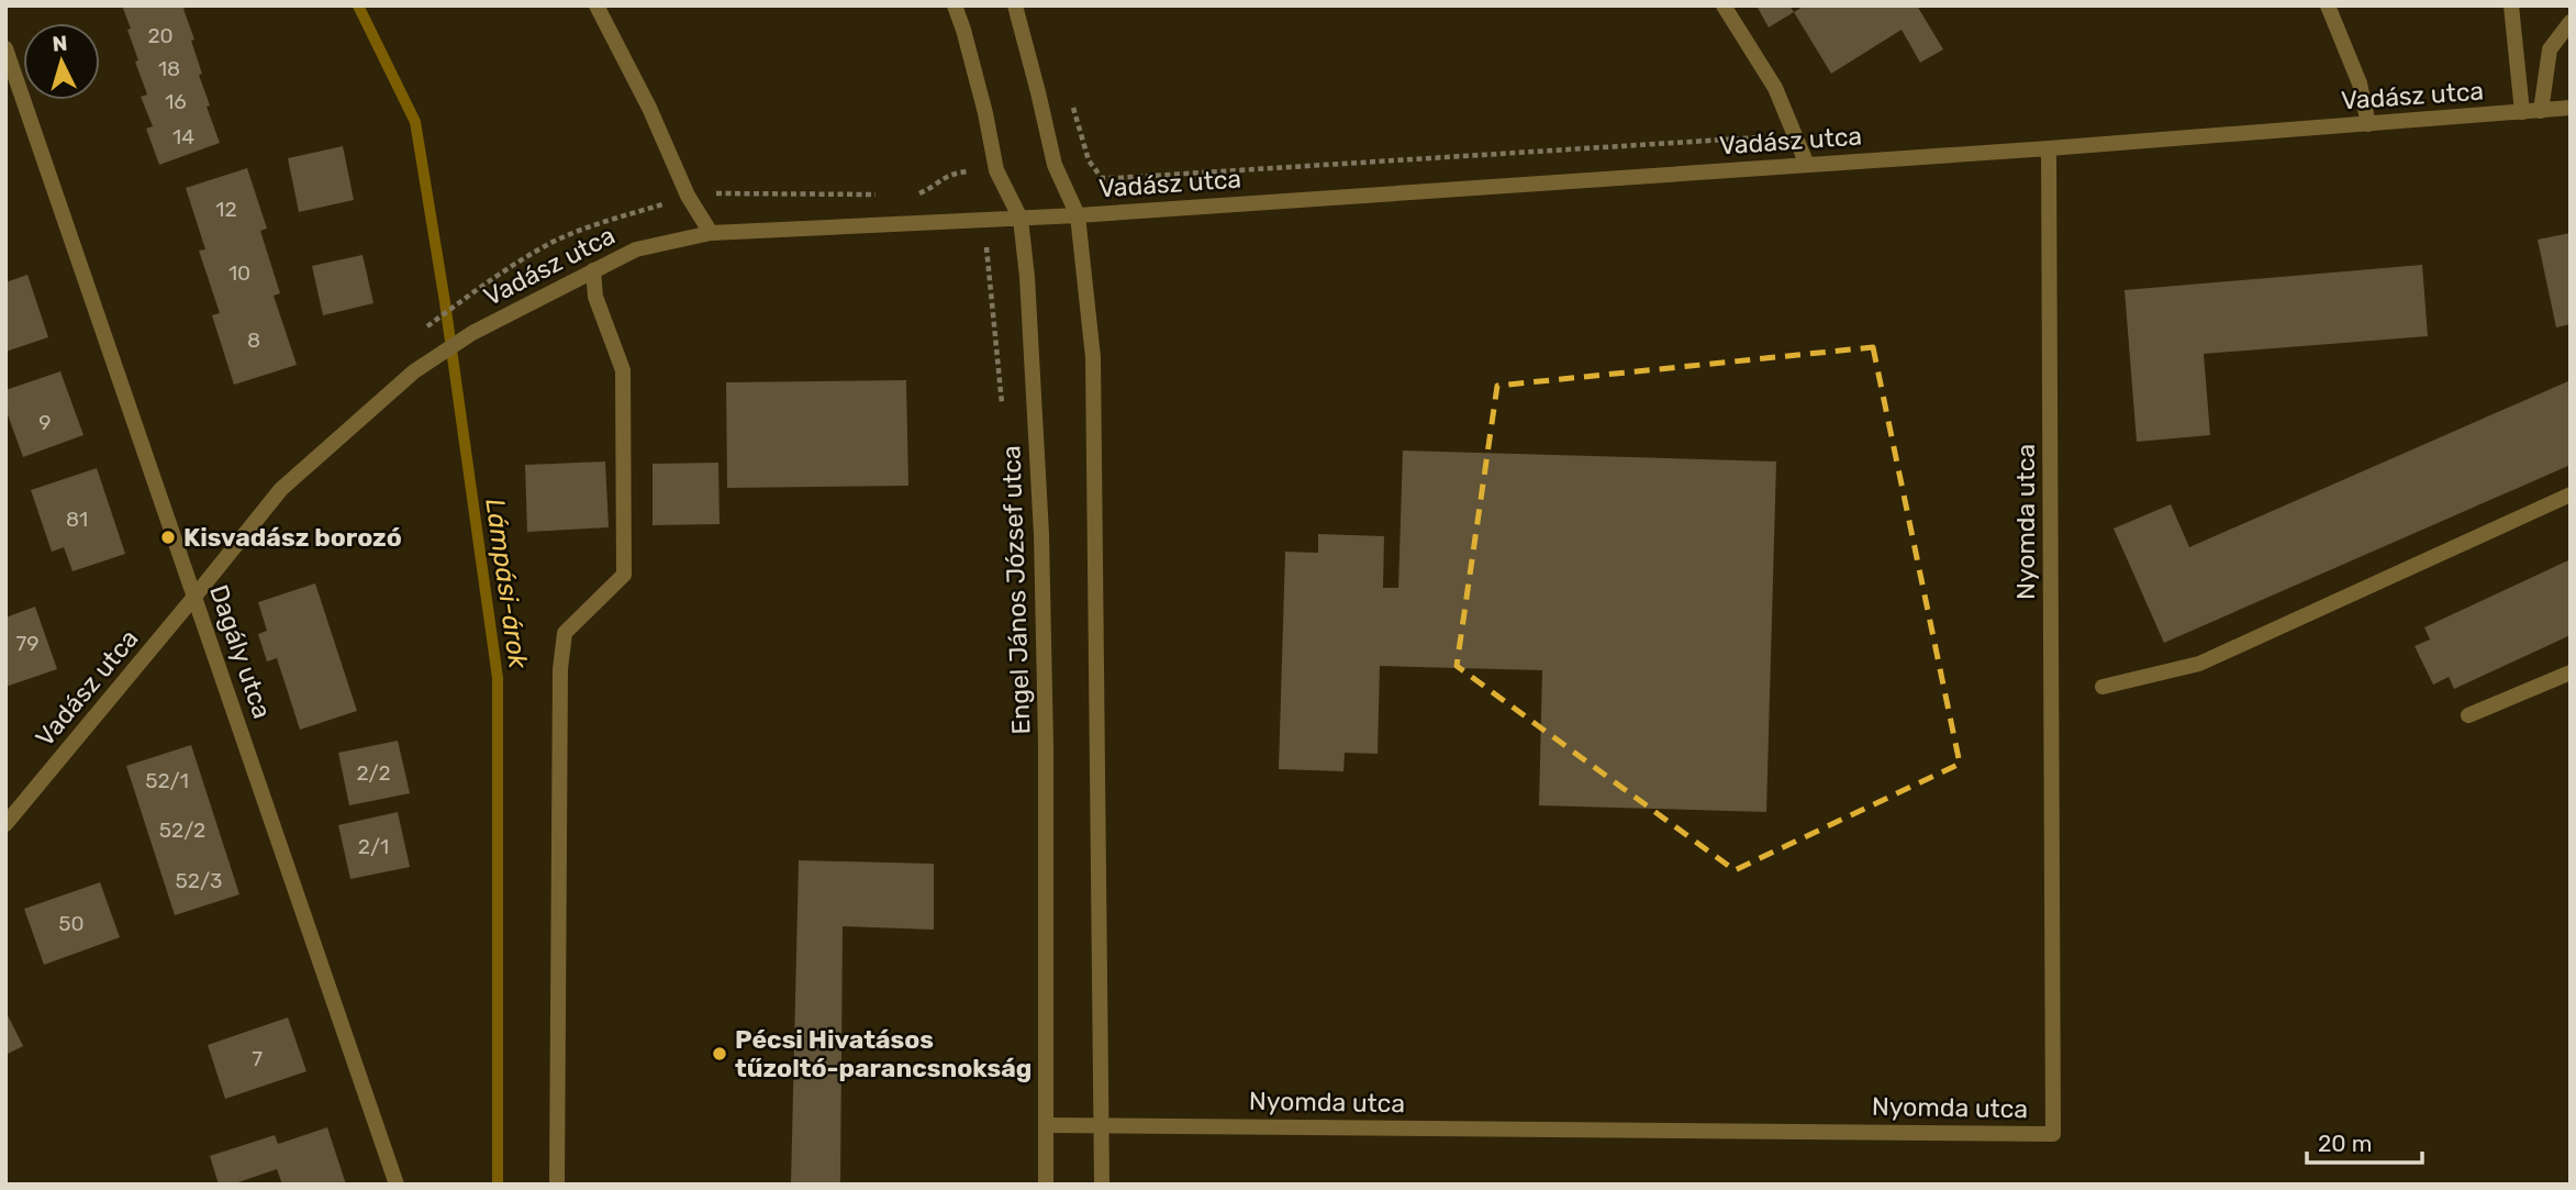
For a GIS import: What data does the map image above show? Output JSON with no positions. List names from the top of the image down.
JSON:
{
  "streets": {
    "street": [
      "Vadász utca",
      "Nyomda utca",
      "Engel János József utca",
      "Dagály utca"
    ]
  },
  "crossings": [
    ["Vadász utca", "Nyomda utca"],
    ["Vadász utca", "Engel János József utca"],
    ["Vadász utca", "Dagály utca"],
    ["Nyomda utca", "Engel János József utca"]
  ],
  "water": ["Lámpási-árok"],
  "places": ["Kisvadász borozó", "Pécsi Hivatásos tűzoltó-parancsnokság"],
  "house_numbers": [
    "20",
    "18",
    "16",
    "14",
    "12",
    "10",
    "8",
    "9",
    "81",
    "79",
    "2/2",
    "52/1",
    "52/2",
    "2/1",
    "52/3",
    "50",
    "7"
  ],
  "scale_bar": "20 m",
  "north": "top"
}
